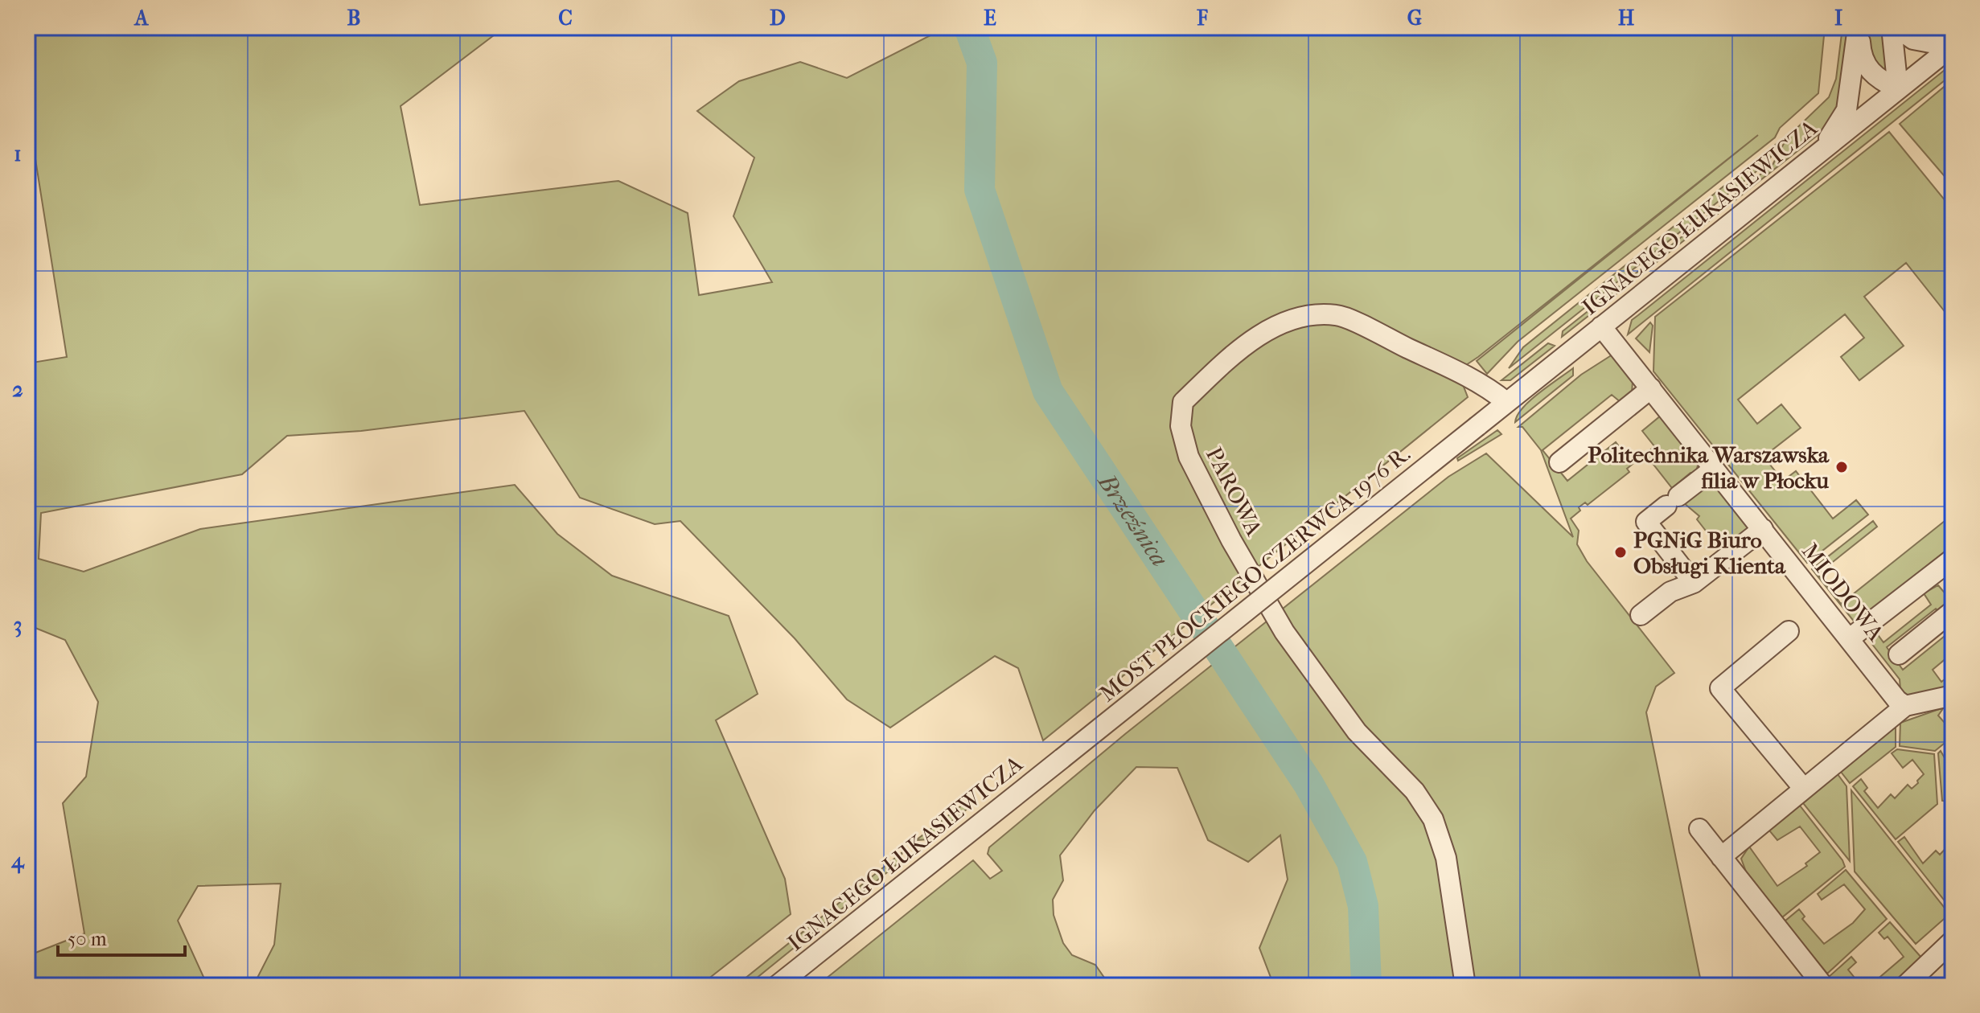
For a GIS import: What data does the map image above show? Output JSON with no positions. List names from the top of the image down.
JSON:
{
  "streets": {
    "street": [
      "IGNACEGO ŁUKASIEWICZA",
      "PAROWA",
      "MOST PŁOCKIEGO CZERWCA 1976 R.",
      "MIODOWA"
    ]
  },
  "crossings": [
    ["IGNACEGO ŁUKASIEWICZA", "PAROWA"],
    ["IGNACEGO ŁUKASIEWICZA", "MOST PŁOCKIEGO CZERWCA 1976 R."],
    ["IGNACEGO ŁUKASIEWICZA", "MIODOWA"]
  ],
  "water": ["Brzeźnica"],
  "places": ["Politechnika Warszawska filia w Płocku", "PGNiG Biuro Obsługi Klienta"],
  "scale_bar": "50 m",
  "grid": {
    "columns": [
      "A",
      "B",
      "C",
      "D",
      "E",
      "F",
      "G",
      "H",
      "I"
    ],
    "rows": [
      "1",
      "2",
      "3",
      "4"
    ]
  }
}
